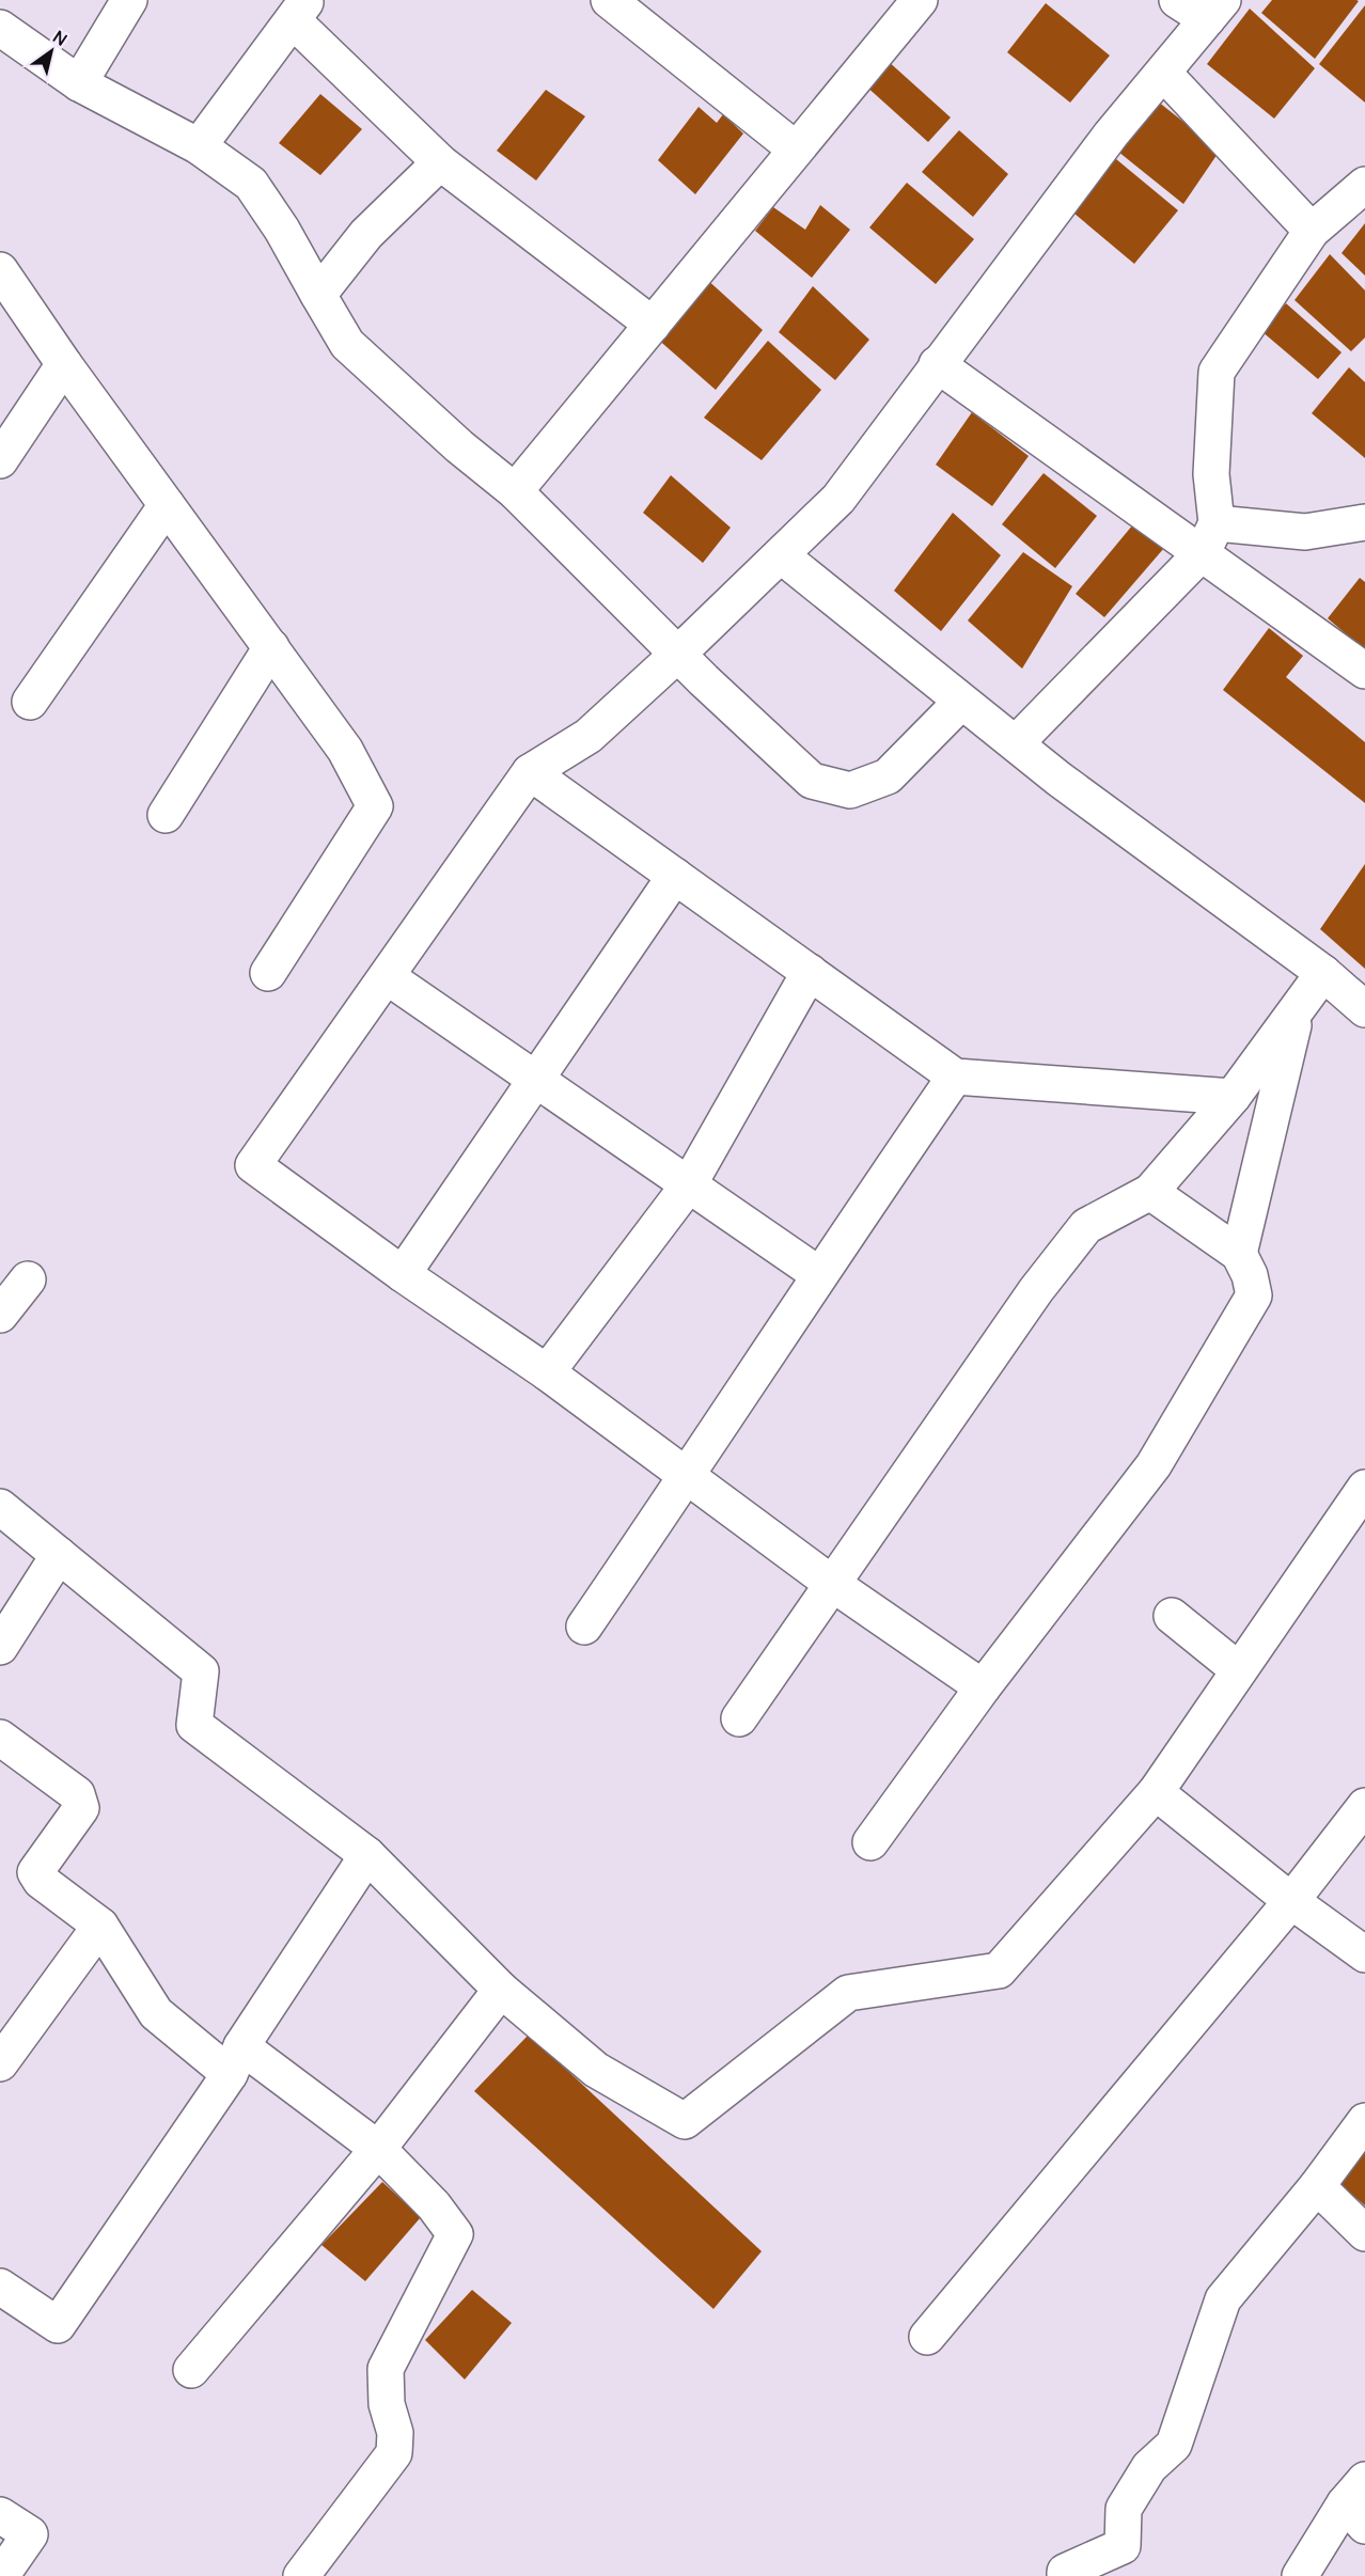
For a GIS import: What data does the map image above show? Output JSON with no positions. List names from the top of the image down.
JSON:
{
  "north": "top right"
}
